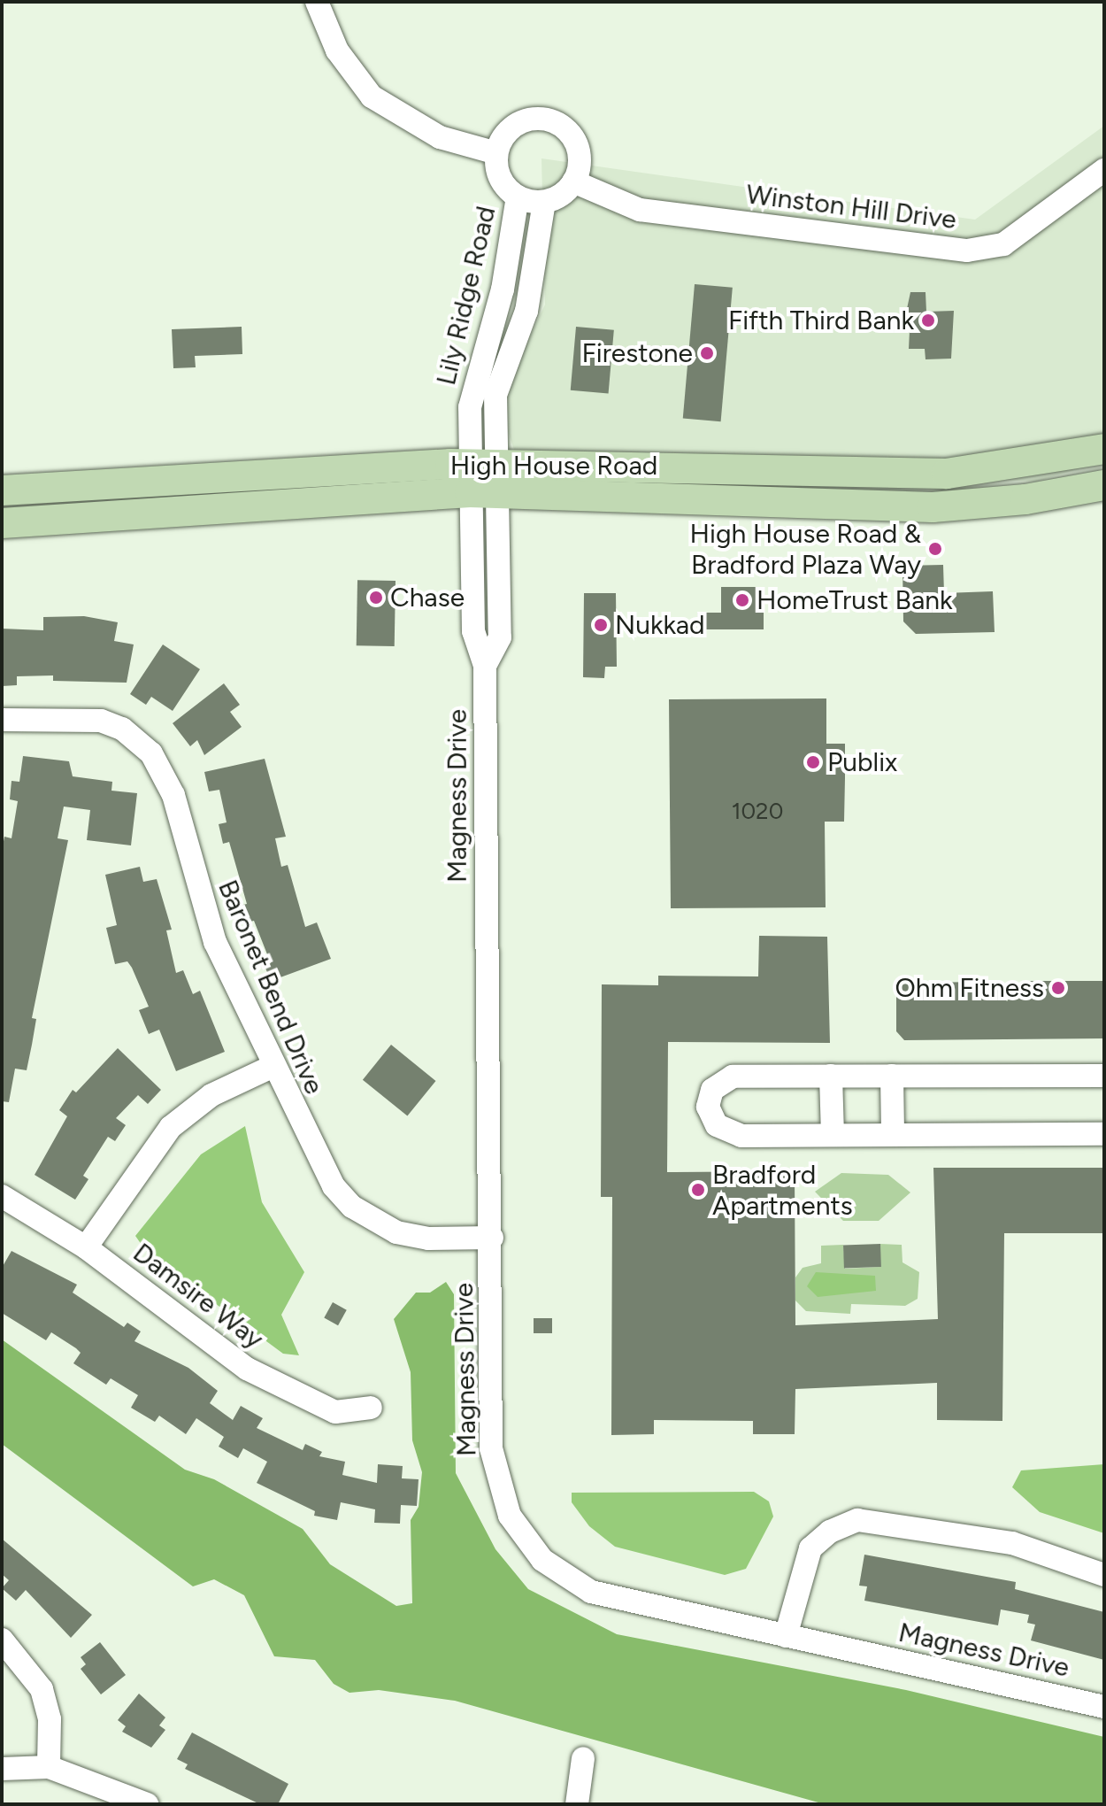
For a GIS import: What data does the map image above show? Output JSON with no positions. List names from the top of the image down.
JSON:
{
  "streets": {
    "main road": ["High House Road"],
    "street": [
      "Winston Hill Drive",
      "Lily Ridge Road",
      "Magness Drive",
      "Baronet Bend Drive",
      "Damsire Way"
    ]
  },
  "crossings": [
    ["Winston Hill Drive", "Lily Ridge Road"],
    ["Lily Ridge Road", "High House Road"],
    ["Lily Ridge Road", "Magness Drive"],
    ["High House Road", "Magness Drive"],
    ["Magness Drive", "Baronet Bend Drive"]
  ],
  "places": [
    "Fifth Third Bank",
    "Firestone",
    "High House Road & Bradford Plaza Way",
    "Chase",
    "HomeTrust Bank",
    "Nukkad",
    "Publix",
    "Ohm Fitness",
    "Bradford Apartments"
  ],
  "house_numbers": ["1020"]
}
